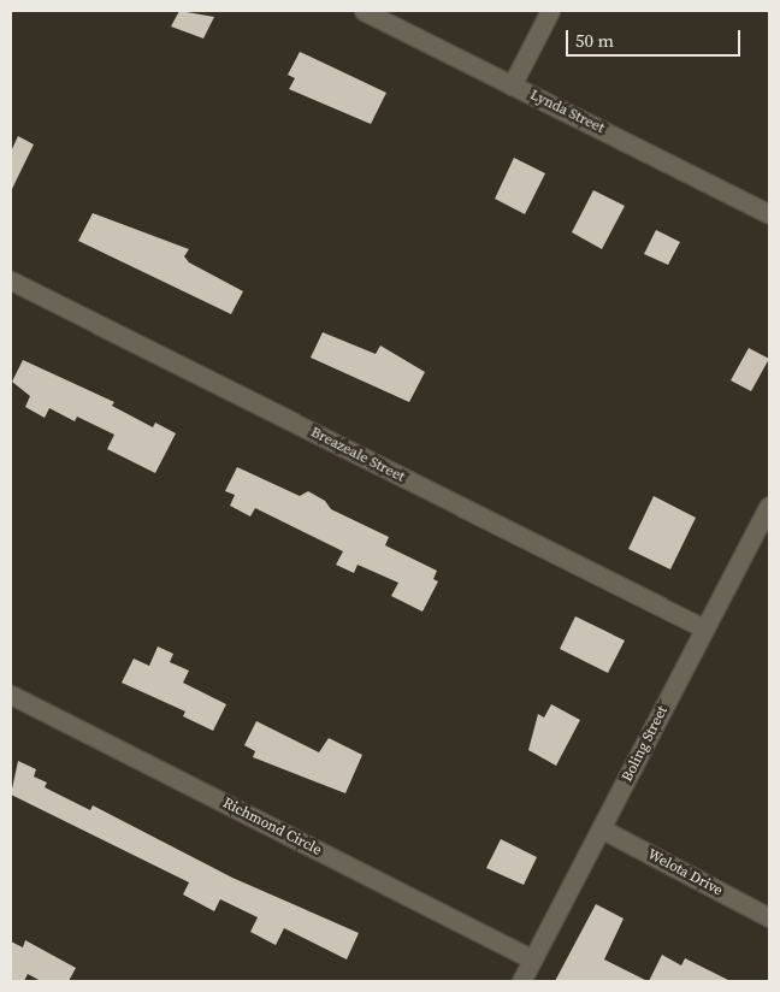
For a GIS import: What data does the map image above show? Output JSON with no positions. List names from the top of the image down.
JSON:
{
  "streets": {
    "street": [
      "Lynda Street",
      "Breazeale Street",
      "Boling Street",
      "Richmond Circle",
      "Welota Drive"
    ]
  },
  "crossings": [
    ["Breazeale Street", "Boling Street"],
    ["Boling Street", "Richmond Circle"],
    ["Boling Street", "Welota Drive"]
  ],
  "scale_bar": "50 m"
}
